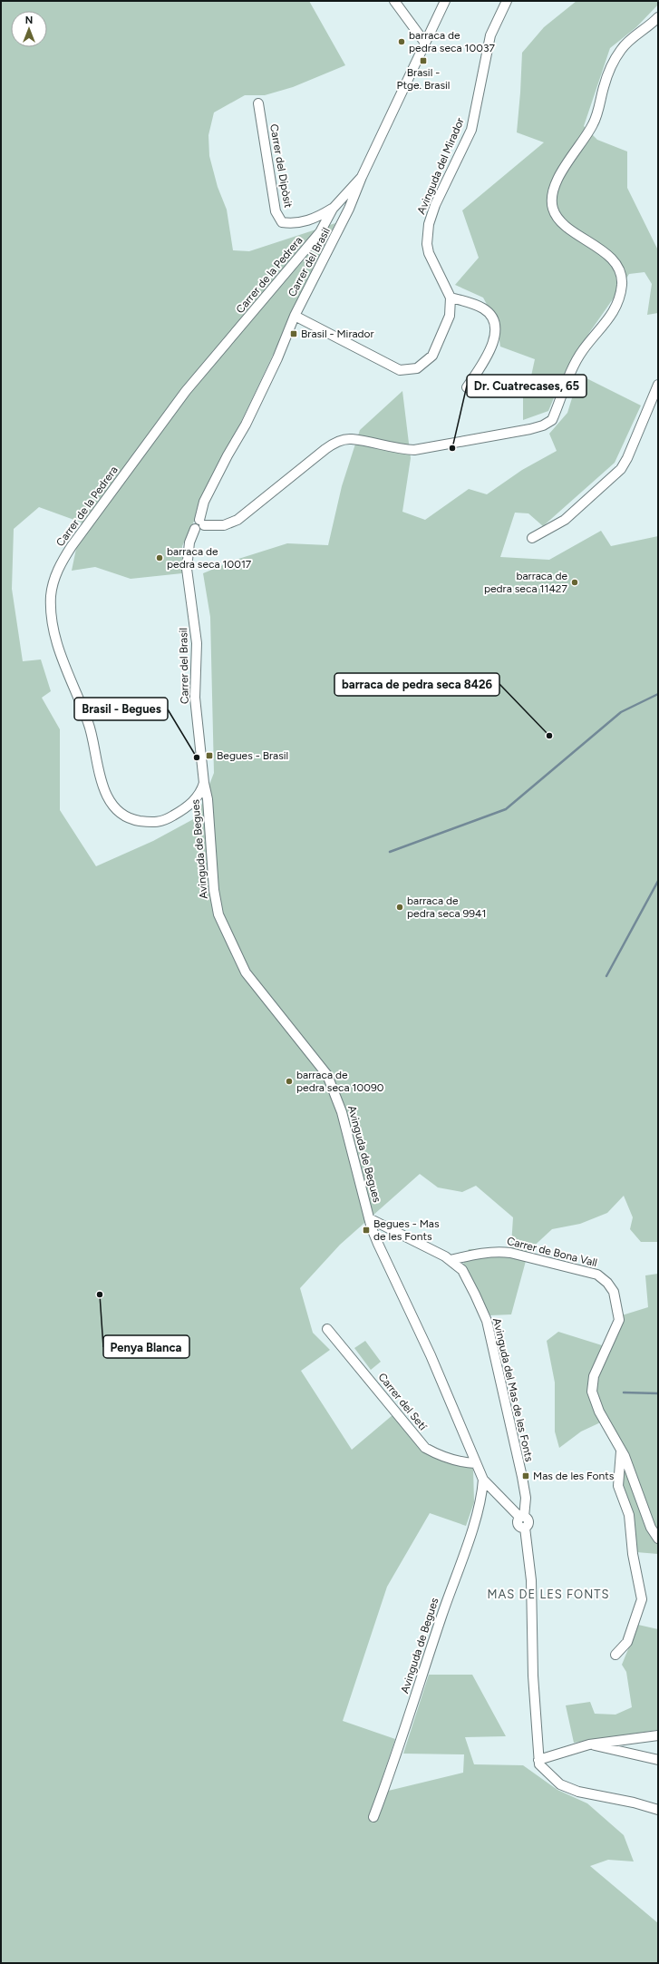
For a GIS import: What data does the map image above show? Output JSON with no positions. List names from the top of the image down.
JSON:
{
  "streets": {
    "street": [
      "Carrer del Dipòsit",
      "Avinguda del Mirador",
      "Carrer del Brasil",
      "Carrer de la Pedrera",
      "Avinguda de Begues",
      "Carrer de Bona Vall",
      "Avinguda del Mas de les Fonts",
      "Carrer del Setí"
    ]
  },
  "crossings": [
    ["Carrer del Dipòsit", "Carrer de la Pedrera"],
    ["Avinguda del Mirador", "Carrer del Brasil"],
    ["Carrer del Brasil", "Carrer de la Pedrera"],
    ["Carrer del Brasil", "Avinguda de Begues"],
    ["Carrer de la Pedrera", "Avinguda de Begues"],
    ["Avinguda de Begues", "Avinguda del Mas de les Fonts"],
    ["Avinguda de Begues", "Carrer del Setí"],
    ["Carrer de Bona Vall", "Avinguda del Mas de les Fonts"]
  ],
  "districts": ["MAS DE LES FONTS"],
  "places": {
    "other": [
      "barraca de pedra seca 10037",
      "Dr. Cuatrecases, 65",
      "barraca de pedra seca 10017",
      "barraca de pedra seca 11427",
      "barraca de pedra seca 8426",
      "Brasil - Begues",
      "barraca de pedra seca 9941",
      "barraca de pedra seca 10090",
      "Penya Blanca"
    ],
    "transit": [
      "Brasil - Ptge. Brasil",
      "Brasil - Mirador",
      "Begues - Brasil",
      "Begues - Mas de les Fonts",
      "Mas de les Fonts"
    ]
  },
  "north": "top"
}
